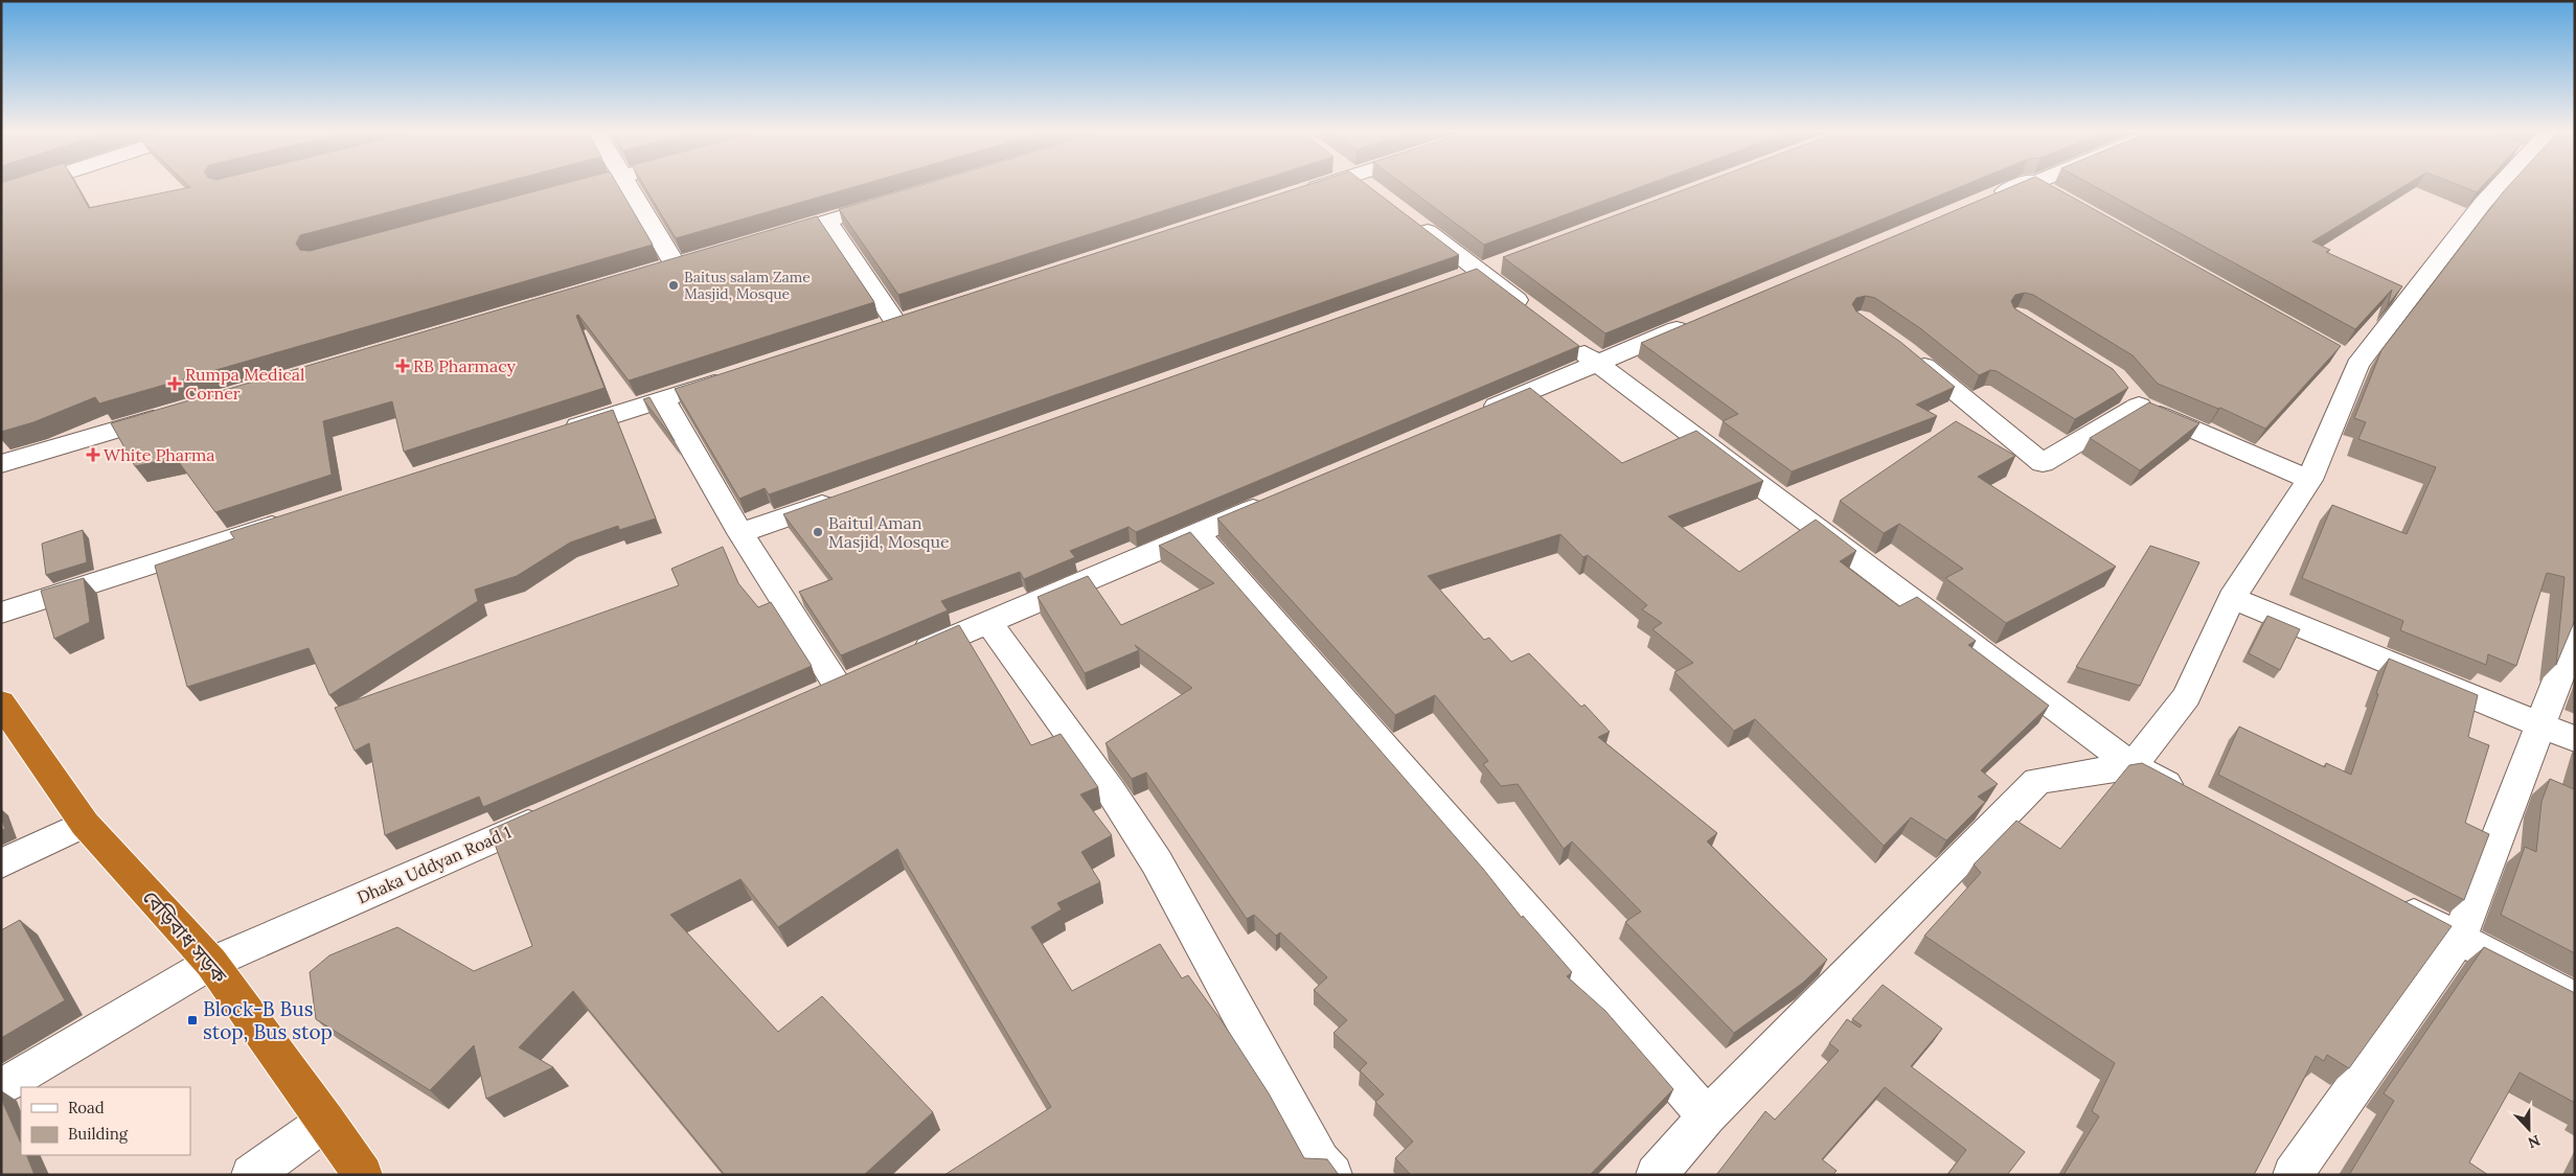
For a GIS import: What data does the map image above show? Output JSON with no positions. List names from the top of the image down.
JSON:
{
  "streets": {
    "highway": ["বেড়িবাধ সড়ক"],
    "street": ["Dhaka Uddyan Road 1"]
  },
  "crossings": [
    ["Dhaka Uddyan Road 1", "বেড়িবাধ সড়ক"]
  ],
  "places": {
    "other": ["Baitus salam Zame Masjid, Mosque", "Baitul Aman Masjid, Mosque"],
    "health": ["RB Pharmacy", "Rumpa Medical Corner", "White Pharma"],
    "transit": ["Block-B Bus stop, Bus stop"]
  },
  "legend": ["Road", "Building"],
  "north": "bottom"
}
